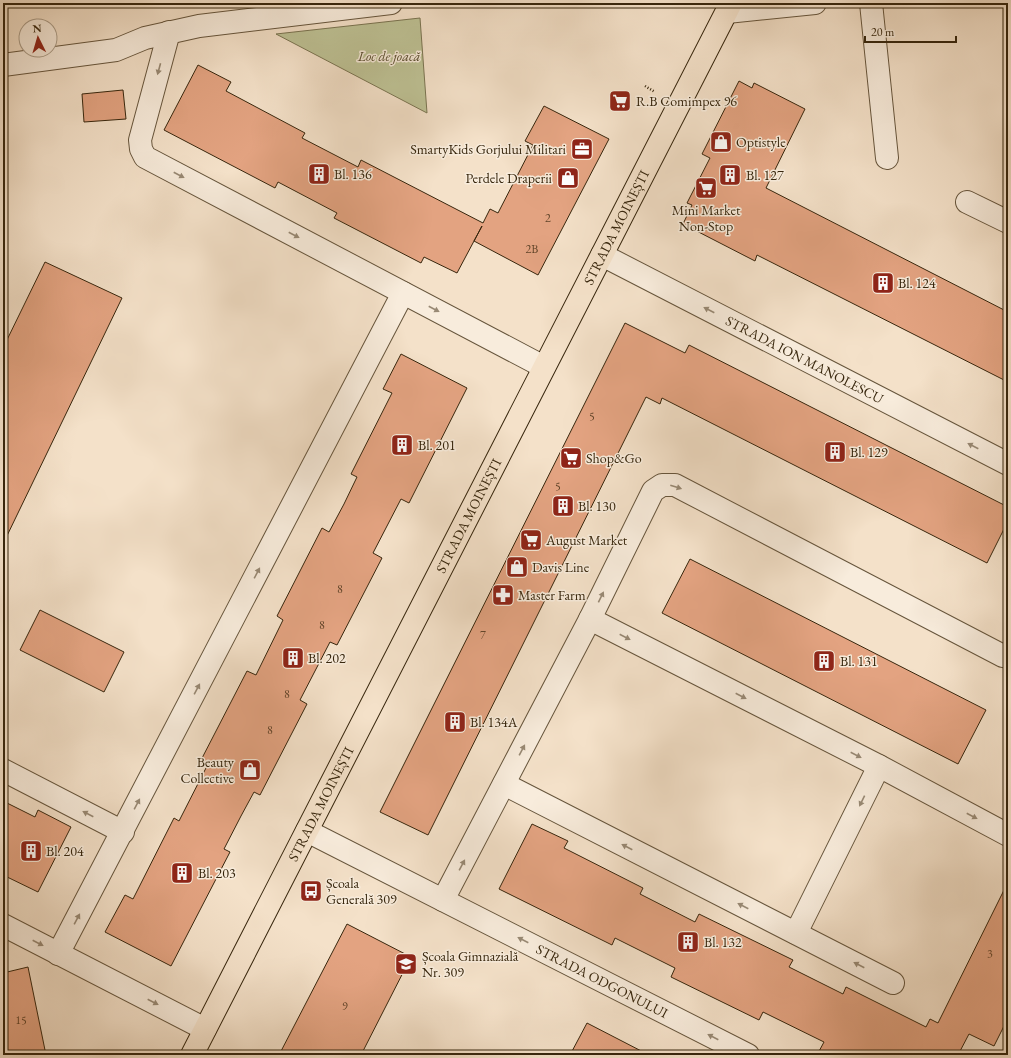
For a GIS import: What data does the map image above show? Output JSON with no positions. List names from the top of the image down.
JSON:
{
  "streets": {
    "main road": ["STRADA MOINEȘTI"],
    "street": ["STRADA ION MANOLESCU", "STRADA ODGONULUI"]
  },
  "crossings": [
    ["STRADA MOINEȘTI", "STRADA ION MANOLESCU"],
    ["STRADA MOINEȘTI", "STRADA ODGONULUI"]
  ],
  "one_way": ["STRADA ION MANOLESCU"],
  "parks": ["Loc de joacă"],
  "places": {
    "supermarket": [
      "R.B Comimpex 96",
      "Mini Market Non-Stop",
      "Shop&Go",
      "August Market"
    ],
    "shop": [
      "Optistyle",
      "Perdele Draperii",
      "Davis Line",
      "Beauty Collective"
    ],
    "office": ["SmartyKids Gorjului Militari"],
    "building": [
      "Bl. 136",
      "Bl. 127",
      "Bl. 124",
      "Bl. 201",
      "Bl. 129",
      "Bl. 130",
      "Bl. 202",
      "Bl. 131",
      "Bl. 134A",
      "Bl. 204",
      "Bl. 203",
      "Bl. 132"
    ],
    "pharmacy": ["Master Farm"],
    "bus stop": ["Școala Generală 309"],
    "school or university": ["Școala Gimnazială Nr. 309"]
  },
  "house_numbers": [
    "2",
    "2B",
    "5",
    "5",
    "8",
    "8",
    "7",
    "8",
    "8",
    "3",
    "9",
    "15"
  ],
  "scale_bar": "20 m",
  "north": "top"
}
